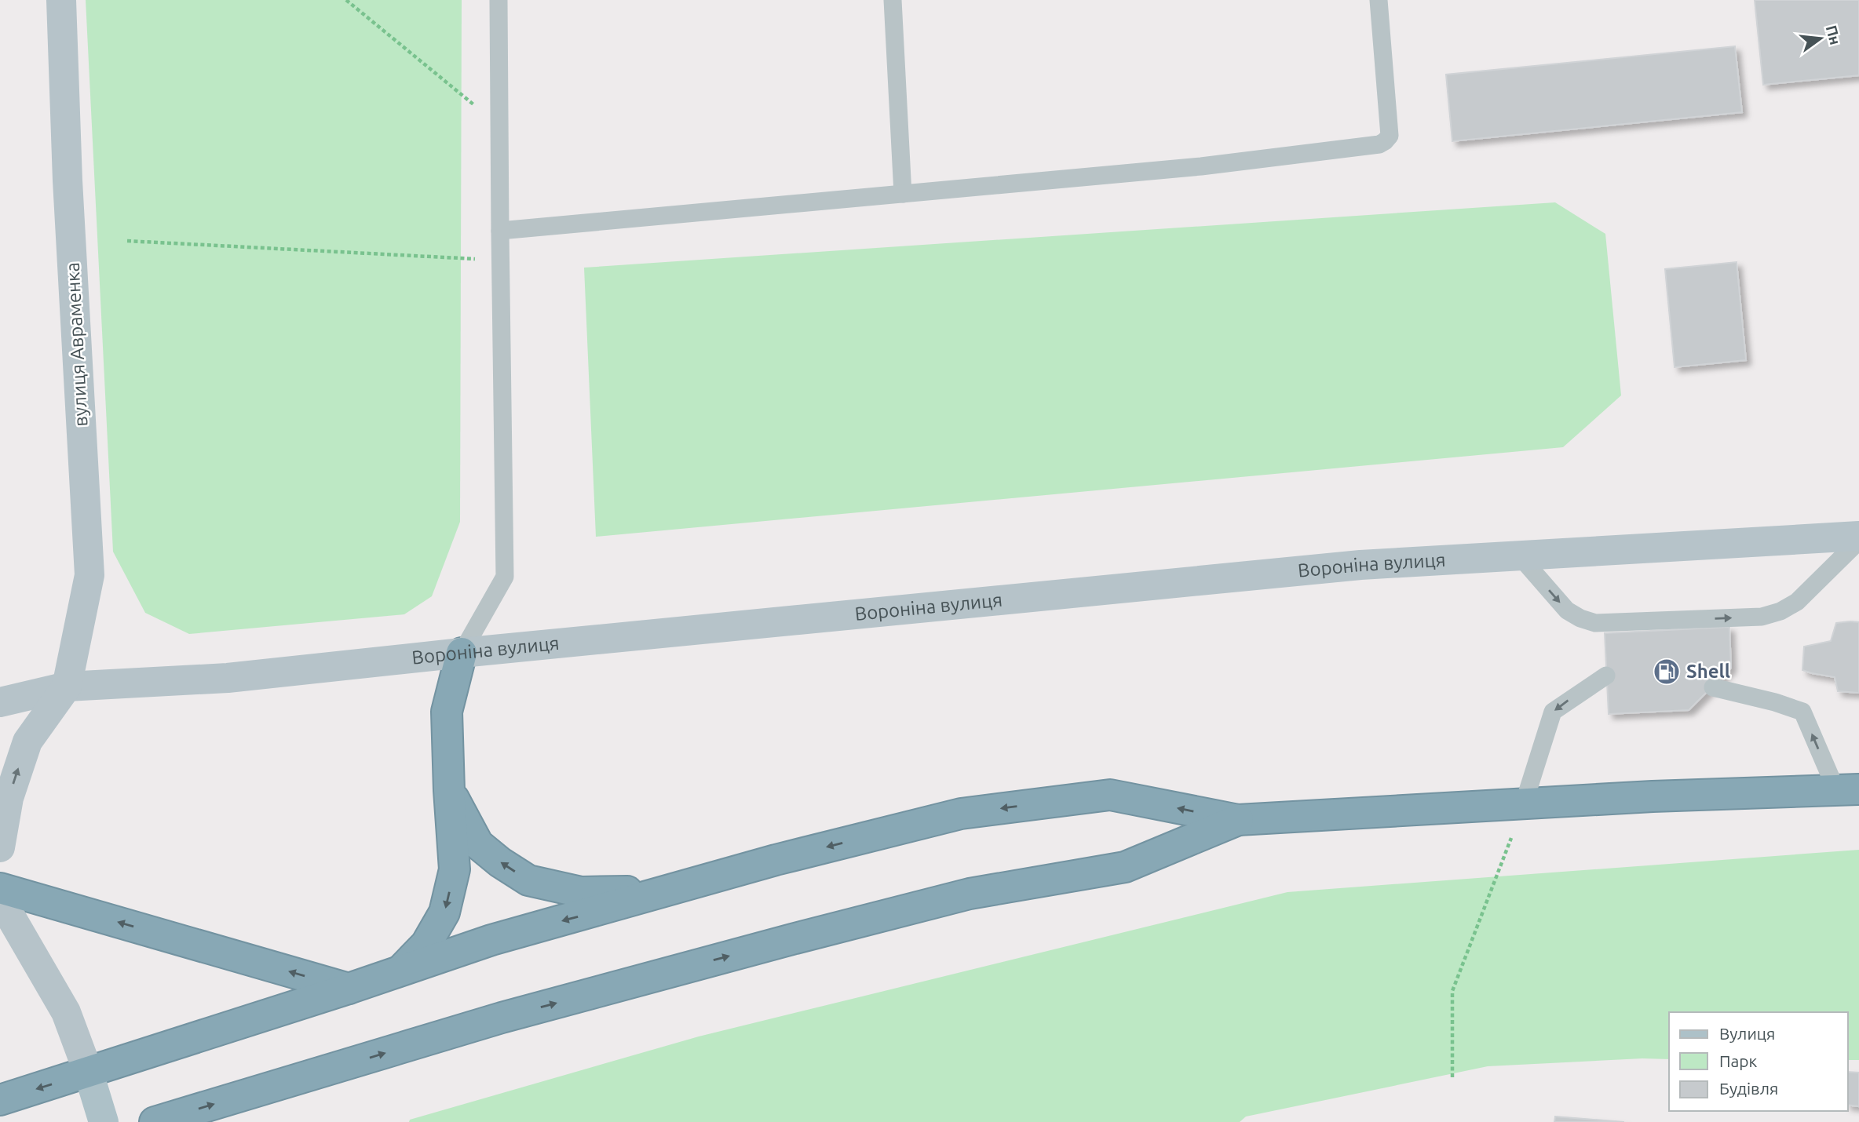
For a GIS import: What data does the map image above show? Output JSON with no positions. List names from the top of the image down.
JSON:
{
  "streets": {
    "street": ["вулиця Авраменка", "Вороніна вулиця"]
  },
  "crossings": [
    ["вулиця Авраменка", "Вороніна вулиця"]
  ],
  "places": {
    "fuel station": ["Shell"]
  },
  "legend": ["Вулиця", "Парк", "Будівля"],
  "north": "right"
}
